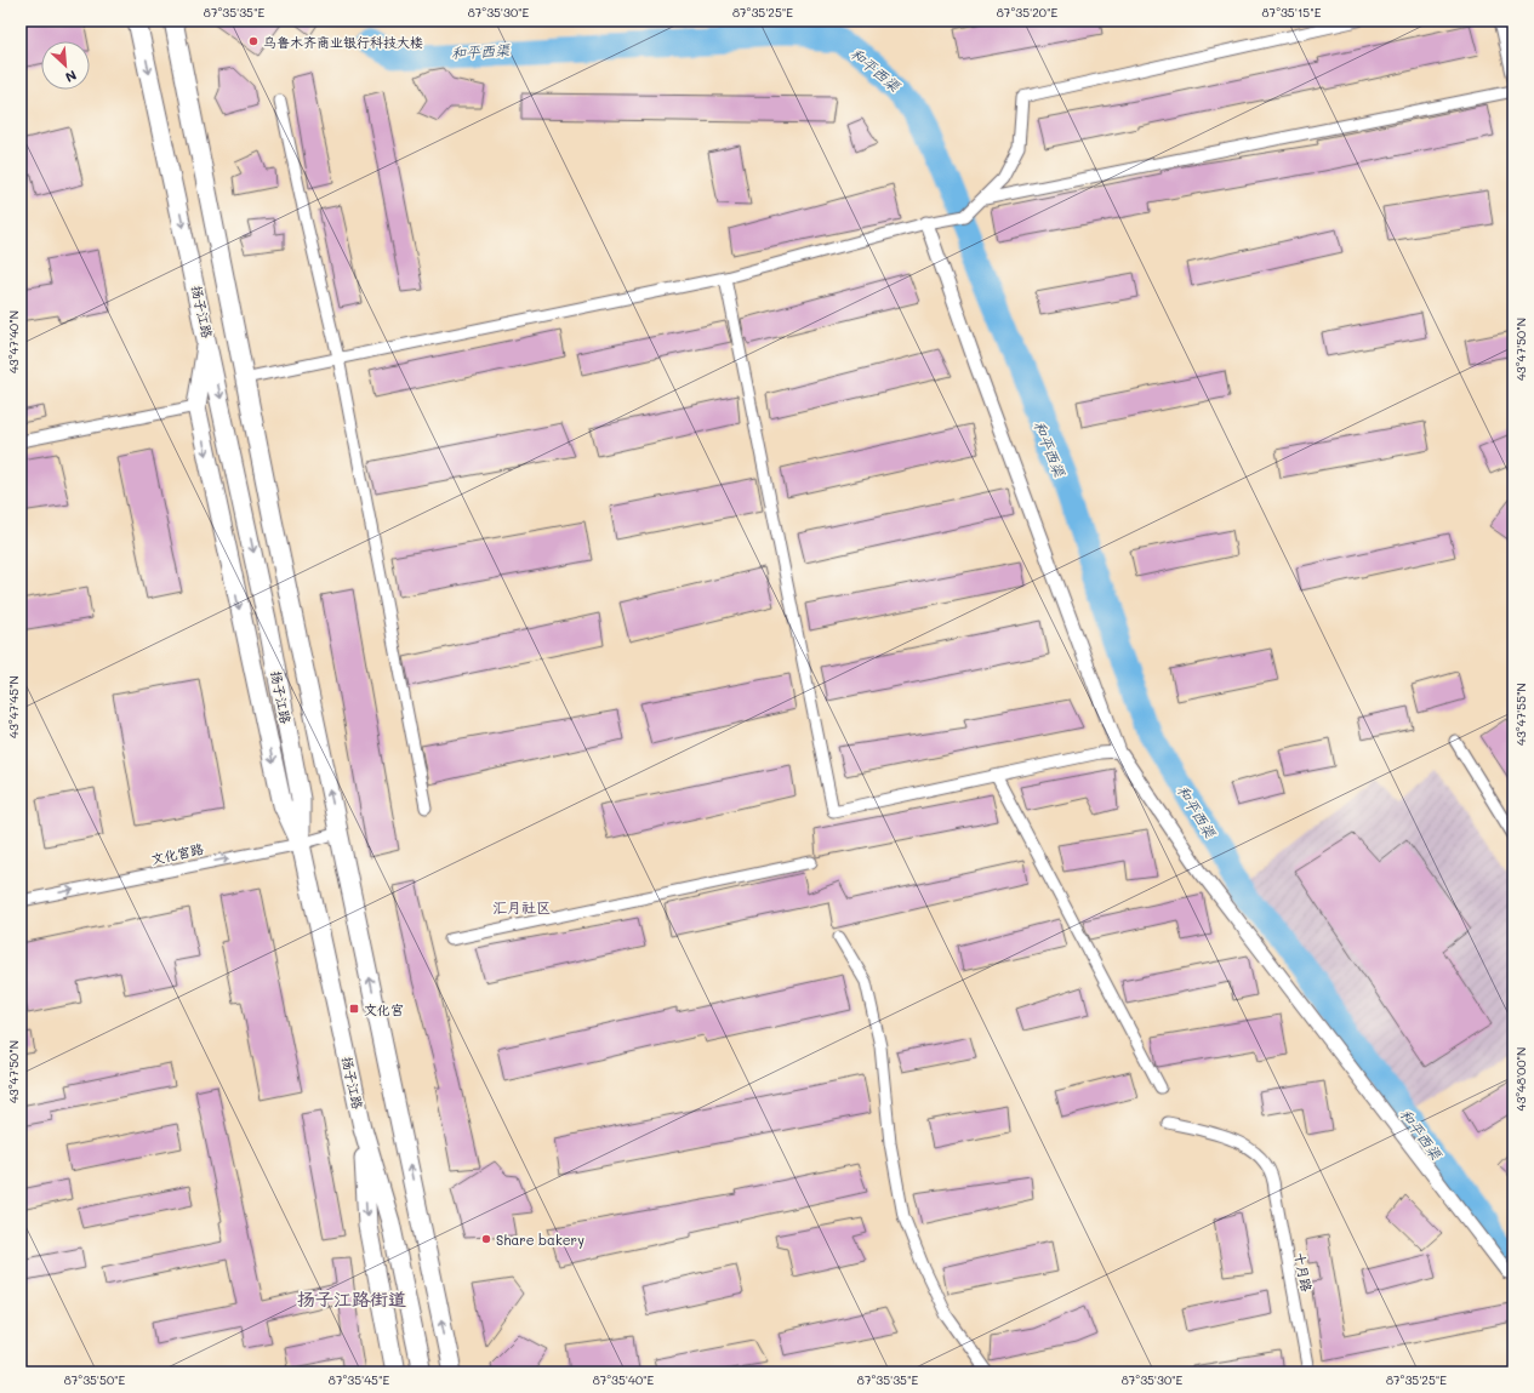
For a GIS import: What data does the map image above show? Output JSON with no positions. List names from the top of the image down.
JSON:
{
  "streets": {
    "main road": ["扬子江路"],
    "street": ["文化宫路", "十月路"]
  },
  "crossings": [
    ["扬子江路", "文化宫路"]
  ],
  "one_way": ["文化宫路"],
  "districts": ["汇月社区", "扬子江路街道"],
  "water": ["和平西渠"],
  "places": {
    "other": ["乌鲁木齐商业银行科技大楼", "Share bakery"],
    "transit": ["文化宫"]
  },
  "north": "bottom right",
  "coordinates": [
    "87°35'35\"E",
    "87°35'30\"E",
    "87°35'25\"E",
    "87°35'20\"E",
    "87°35'15\"E",
    "43°47'40\"N",
    "43°47'50\"N",
    "43°47'45\"N",
    "43°47'55\"N",
    "43°48'00\"N",
    "87°35'50\"E",
    "87°35'45\"E",
    "87°35'40\"E"
  ]
}
